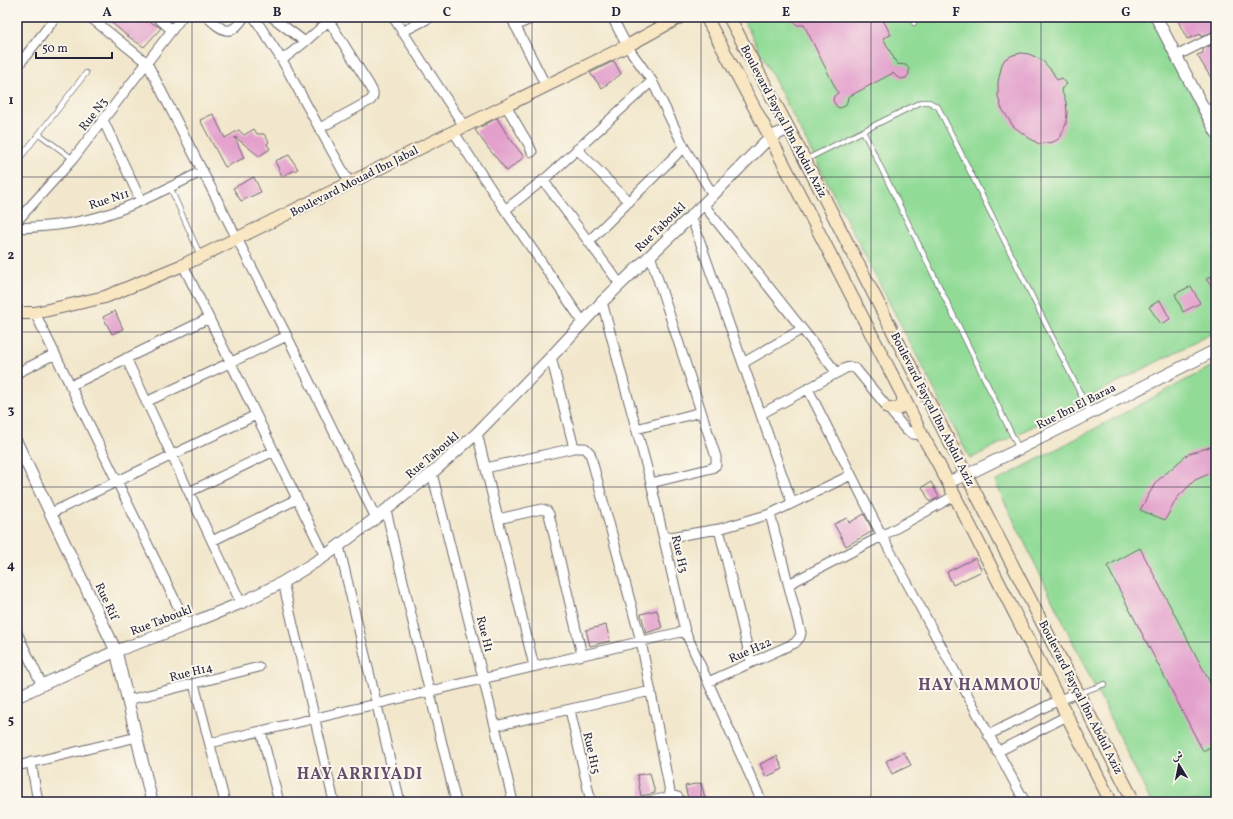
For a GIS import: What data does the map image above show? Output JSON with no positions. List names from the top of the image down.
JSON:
{
  "streets": {
    "main road": ["Boulevard Fayçal Ibn Abdul Aziz", "Boulevard Mouad Ibn Jabal"],
    "street": [
      "Rue N3",
      "Rue N11",
      "Rue Taboukl",
      "Rue Ibn El Baraa",
      "Rue H3",
      "Rue Rif",
      "Rue H1",
      "Rue H22",
      "Rue H14",
      "Rue H15"
    ]
  },
  "crossings": [
    ["Boulevard Fayçal Ibn Abdul Aziz", "Rue Taboukl"],
    ["Boulevard Fayçal Ibn Abdul Aziz", "Rue Ibn El Baraa"],
    ["Rue Taboukl", "Rue H3"],
    ["Rue Taboukl", "Rue Rif"],
    ["Rue Taboukl", "Rue H1"],
    ["Rue H3", "Rue H22"],
    ["Rue Rif", "Rue H14"]
  ],
  "districts": ["HAY HAMMOU", "HAY ARRIYADI"],
  "scale_bar": "50 m",
  "north": "top",
  "grid": {
    "columns": [
      "A",
      "B",
      "C",
      "D",
      "E",
      "F",
      "G"
    ],
    "rows": [
      "1",
      "2",
      "3",
      "4",
      "5"
    ]
  }
}
